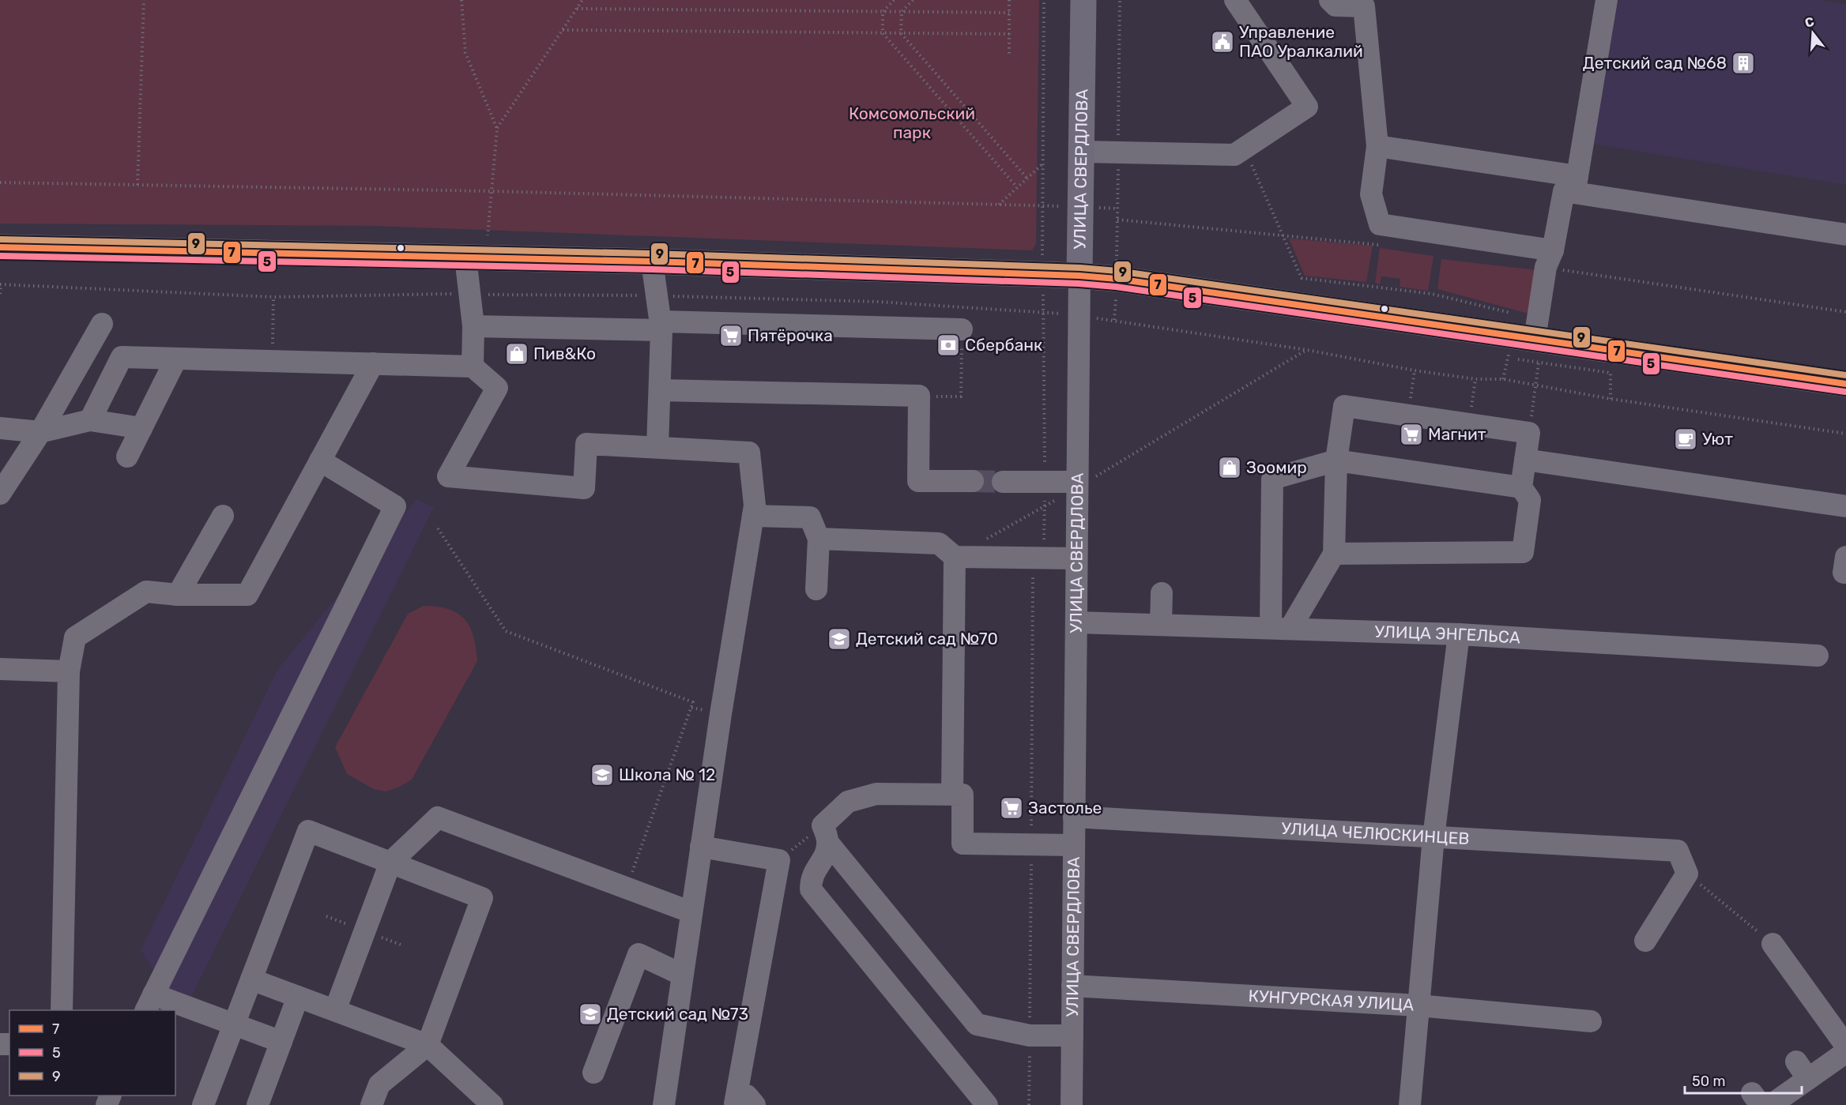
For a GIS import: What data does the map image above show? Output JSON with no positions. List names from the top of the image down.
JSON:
{
  "streets": {
    "main road": ["УЛИЦА СВЕРДЛОВА"],
    "street": ["УЛИЦА ЭНГЕЛЬСА", "УЛИЦА ЧЕЛЮСКИНЦЕВ", "КУНГУРСКАЯ УЛИЦА"]
  },
  "crossings": [
    ["УЛИЦА СВЕРДЛОВА", "УЛИЦА ЭНГЕЛЬСА"],
    ["УЛИЦА СВЕРДЛОВА", "УЛИЦА ЧЕЛЮСКИНЦЕВ"],
    ["УЛИЦА СВЕРДЛОВА", "КУНГУРСКАЯ УЛИЦА"]
  ],
  "parks": ["Комсомольский парк"],
  "places": {
    "public building": ["Управление ПАО Уралкалий"],
    "building": ["Детский сад №68"],
    "supermarket": ["Пятёрочка", "Магнит", "Застолье"],
    "bank": ["Сбербанк"],
    "shop": ["Пив&Ко", "Зоомир"],
    "cafe": ["Уют"],
    "school or university": ["Детский сад №70", "Школа № 12", "Детский сад №73"]
  },
  "lines": ["transit line 9", "transit line 7", "transit line 5"],
  "legend": ["7", "5", "9"],
  "scale_bar": "50 m",
  "north": "top"
}
